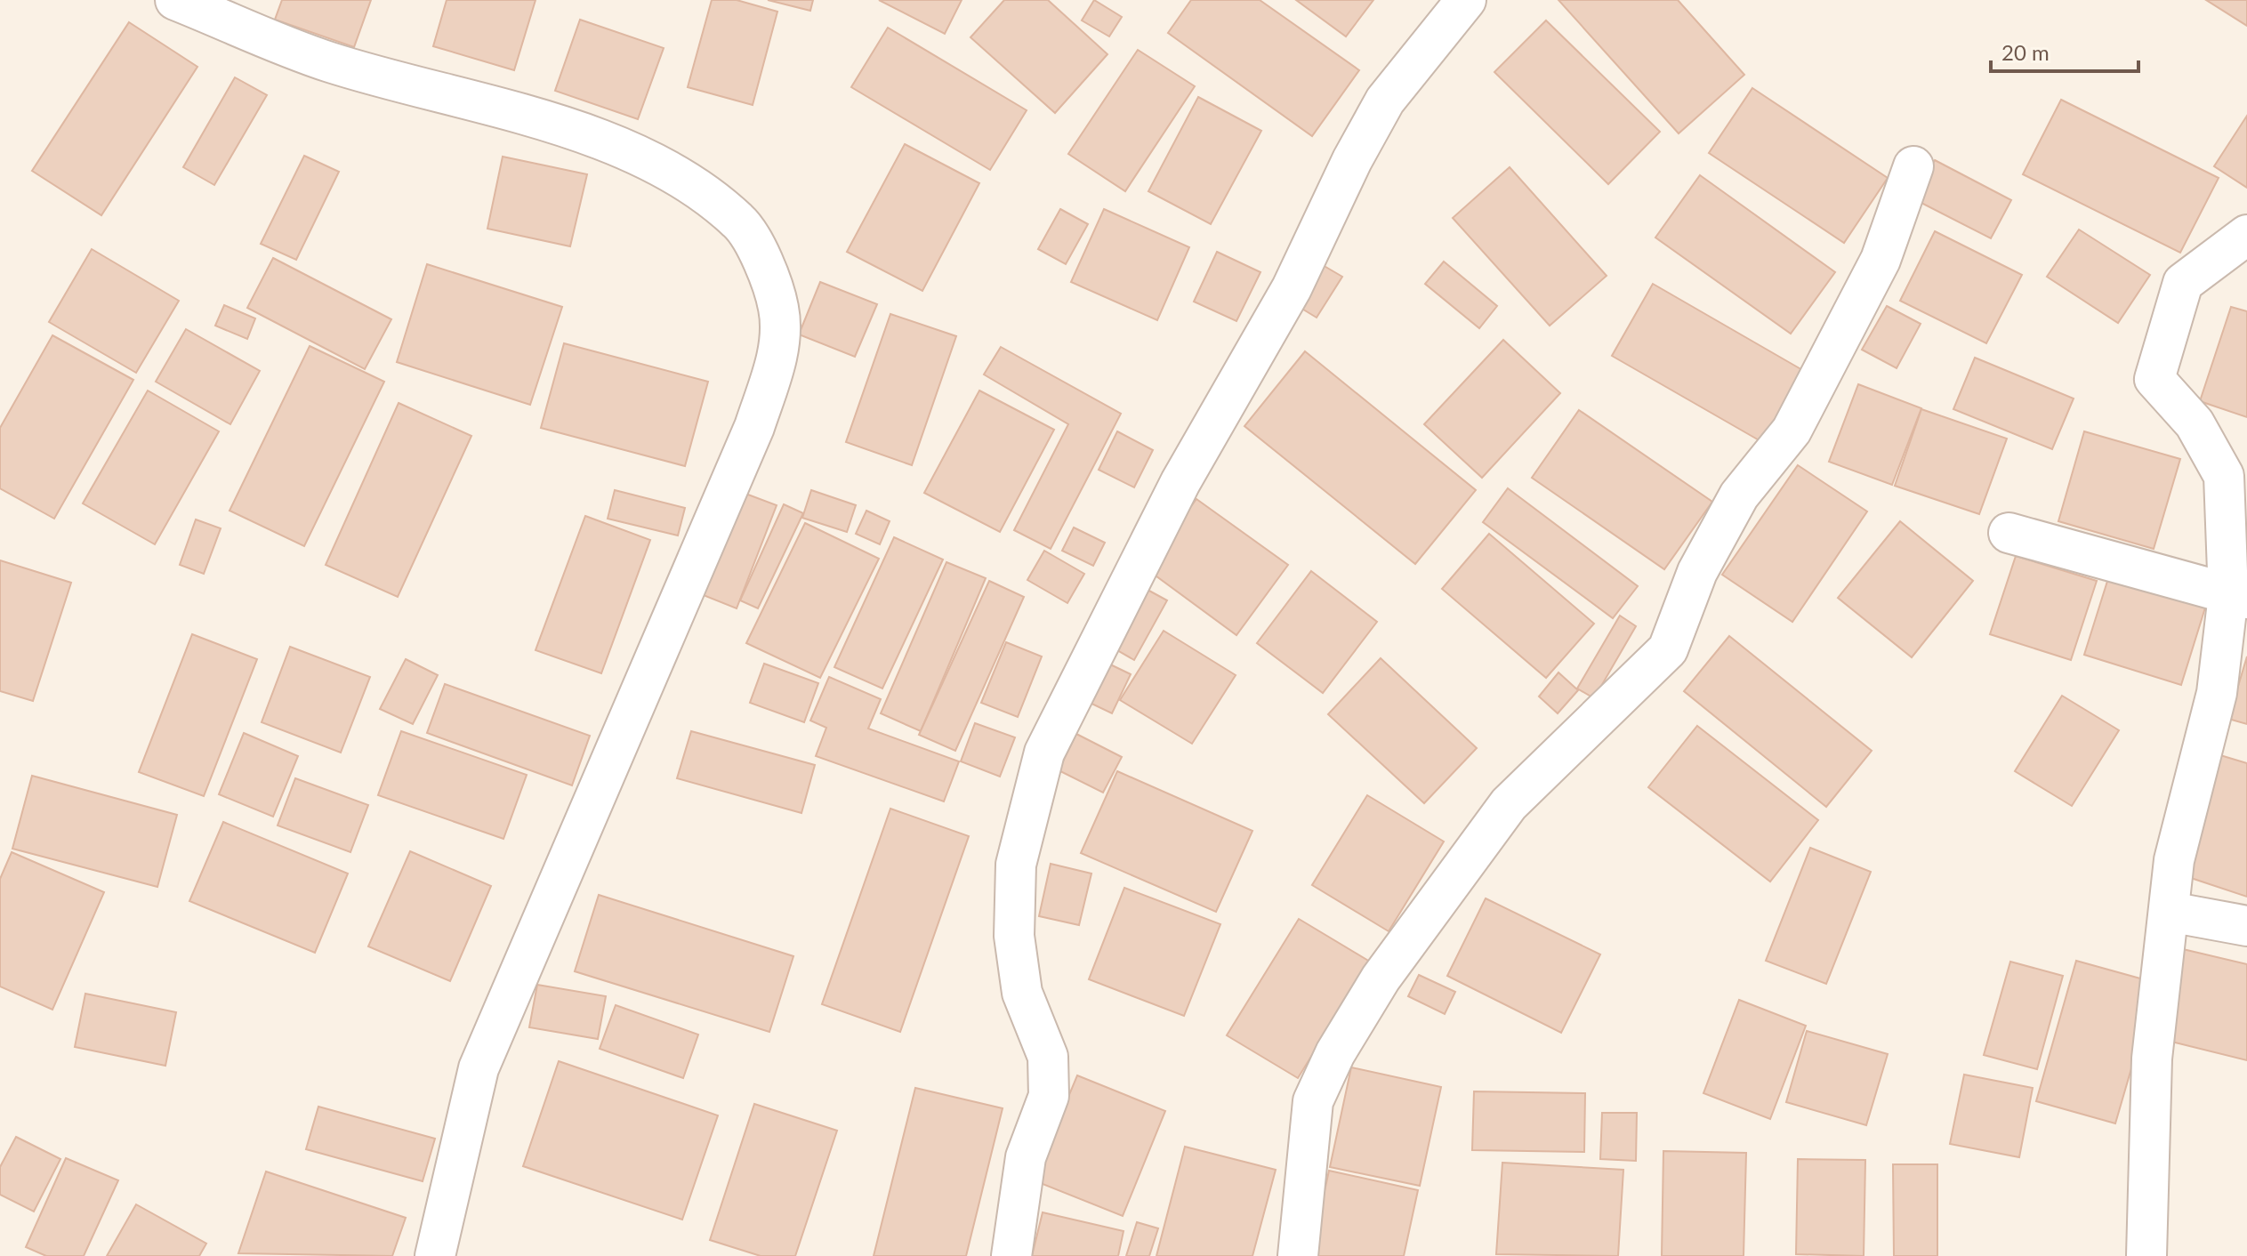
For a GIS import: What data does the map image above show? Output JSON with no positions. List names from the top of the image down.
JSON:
{
  "scale_bar": "20 m"
}
